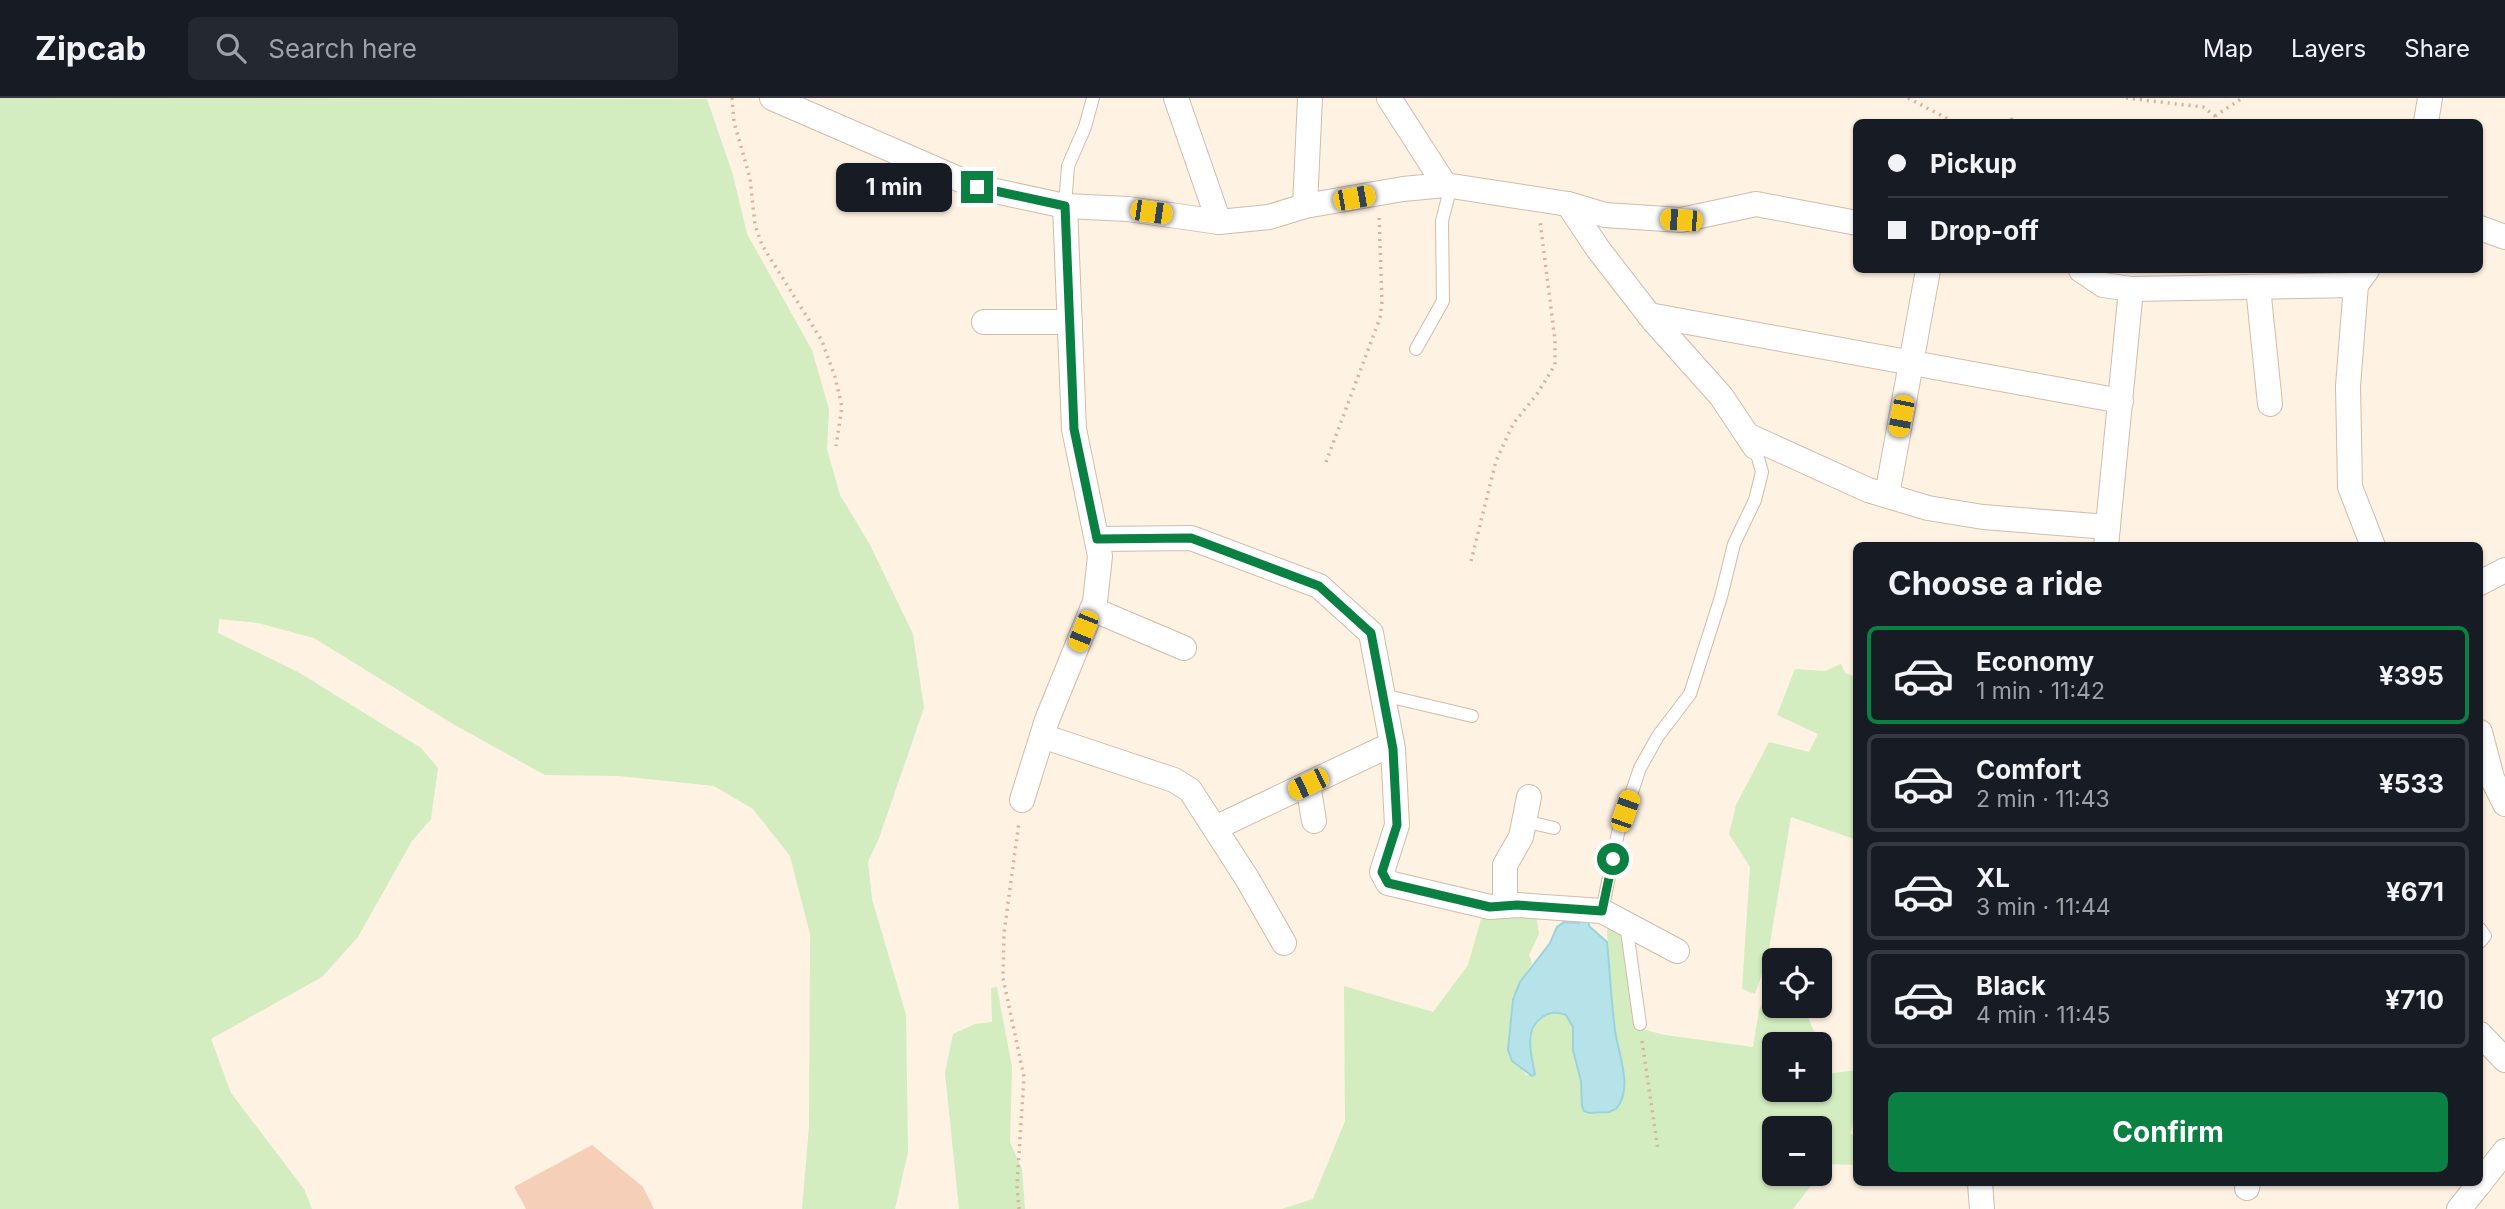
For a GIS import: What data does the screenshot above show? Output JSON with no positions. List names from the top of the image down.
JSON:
{
  "page": {
    "header": "Zipcab",
    "search": "Search here",
    "nav": ["Map", "Layers", "Share"],
    "banner": ["Pickup", "Drop-off"],
    "bubble": "1 min",
    "heading": "Choose a ride",
    "list": [
      {
        "name": "Economy",
        "note": "1 min · 11:42",
        "value": "¥395"
      },
      {
        "name": "Comfort",
        "note": "2 min · 11:43",
        "value": "¥533"
      },
      {
        "name": "XL",
        "note": "3 min · 11:44",
        "value": "¥671"
      },
      {
        "name": "Black",
        "note": "4 min · 11:45",
        "value": "¥710"
      }
    ],
    "map_buttons": ["+", "−"],
    "buttons": "Confirm"
  }
}
